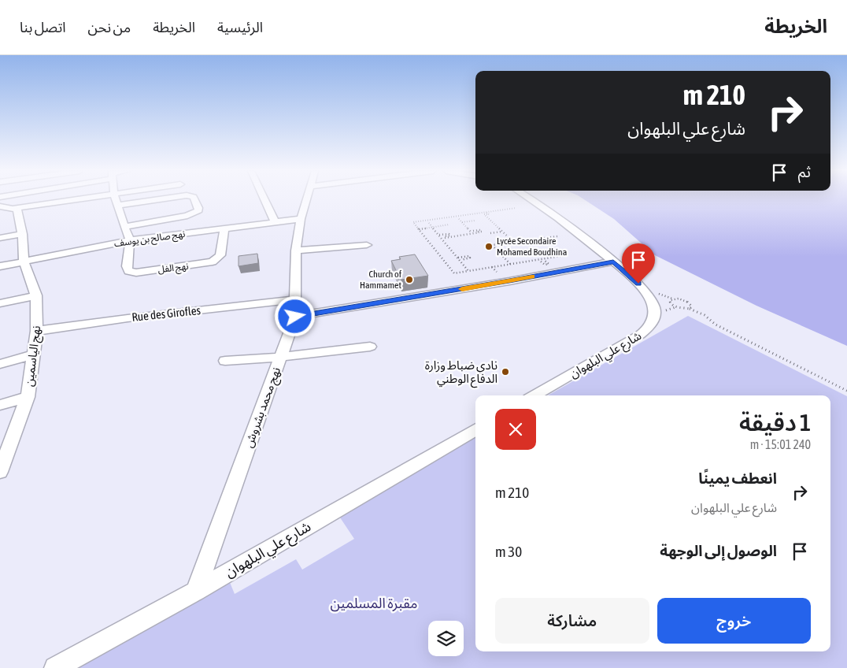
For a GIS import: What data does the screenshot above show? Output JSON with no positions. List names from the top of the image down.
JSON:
{
  "streets": {
    "street": [
      "نهج صالح بن يوسف",
      "نهج الفل",
      "Rue des Girofles",
      "شارع علي البلهوان",
      "نهج الياسمين",
      "نهج محمد بشروش"
    ]
  },
  "crossings": [
    ["نهج صالح بن يوسف", "نهج الفل"],
    ["نهج صالح بن يوسف", "نهج الياسمين"],
    ["نهج صالح بن يوسف", "نهج محمد بشروش"],
    ["Rue des Girofles", "نهج الياسمين"],
    ["Rue des Girofles", "نهج محمد بشروش"],
    ["شارع علي البلهوان", "نهج محمد بشروش"]
  ],
  "parks": ["مقبرة المسلمين"],
  "places": ["Lycée Secondaire Mohamed Boudhina", "Church of Hammamet", "نادي ضباط وزارة الدفاع الوطني"],
  "page": {
    "header": "الخريطة",
    "nav": [
      "الرئيسية",
      "الخريطة",
      "من نحن",
      "اتصل بنا"
    ],
    "turn": ["210 m", "شارع علي البلهوان"],
    "then": "ثم",
    "heading": ["1 دقيقة", "240 m · 15:01"],
    "list": [
      {
        "name": "انعطف يمينًا",
        "note": "شارع علي البلهوان",
        "value": "210 m"
      },
      {
        "name": "الوصول إلى الوجهة",
        "value": "30 m"
      }
    ],
    "buttons": ["خروج", "مشاركة"]
  }
}
